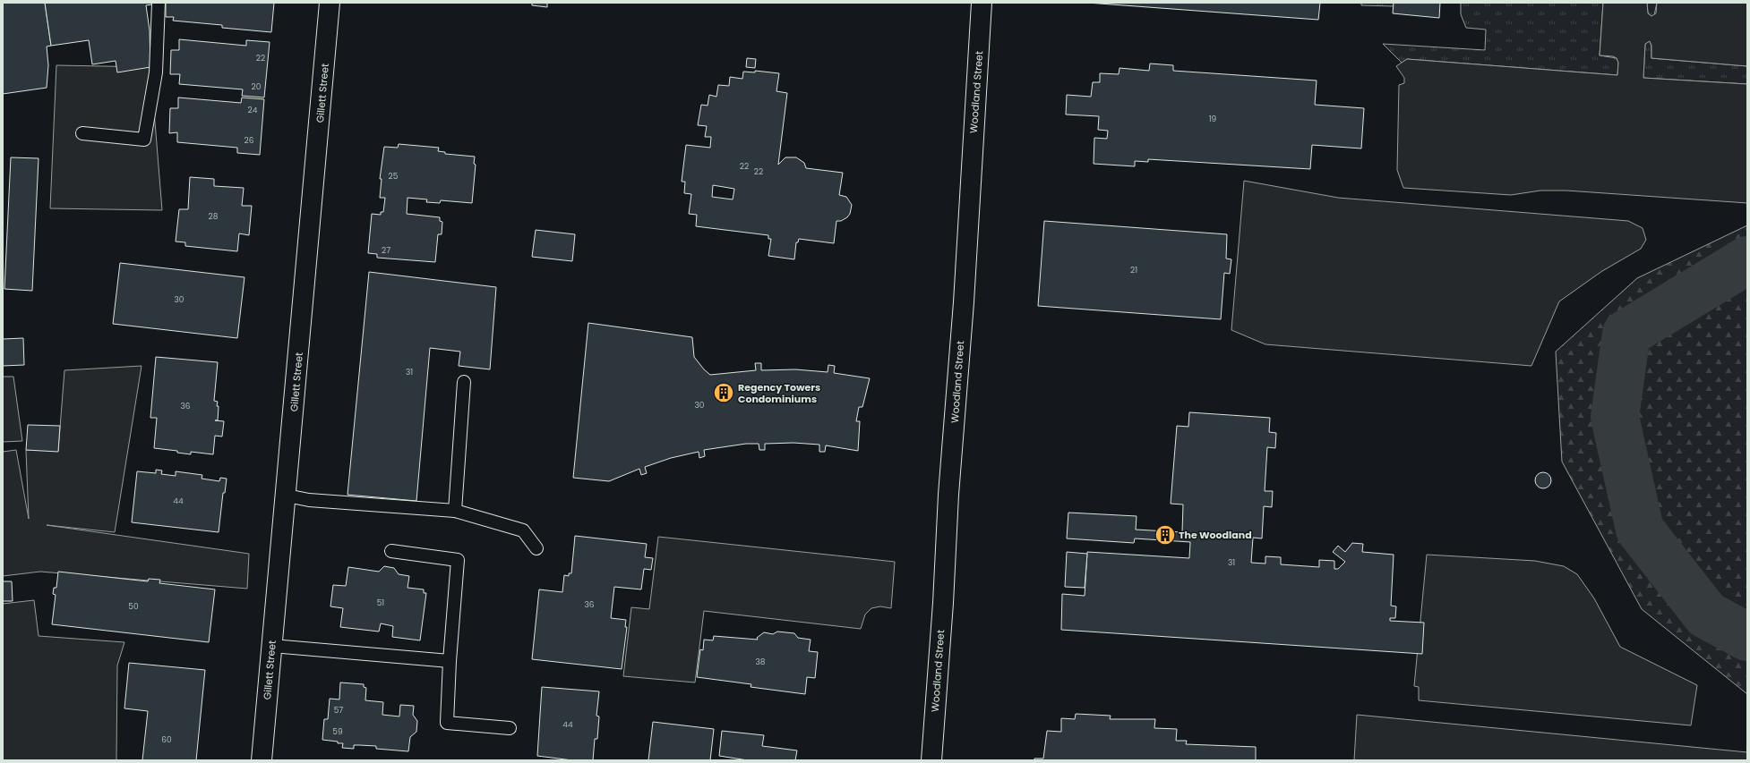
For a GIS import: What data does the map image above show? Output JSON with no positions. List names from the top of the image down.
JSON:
{
  "streets": {
    "street": ["Woodland Street", "Gillett Street"]
  },
  "places": {
    "building": ["Regency Towers Condominiums", "The Woodland"]
  },
  "house_numbers": [
    "22",
    "20",
    "24",
    "19",
    "26",
    "22",
    "22",
    "25",
    "28",
    "27",
    "21",
    "30",
    "31",
    "30",
    "36",
    "44",
    "31",
    "51",
    "36",
    "50",
    "38",
    "57",
    "44",
    "59",
    "60"
  ]
}
